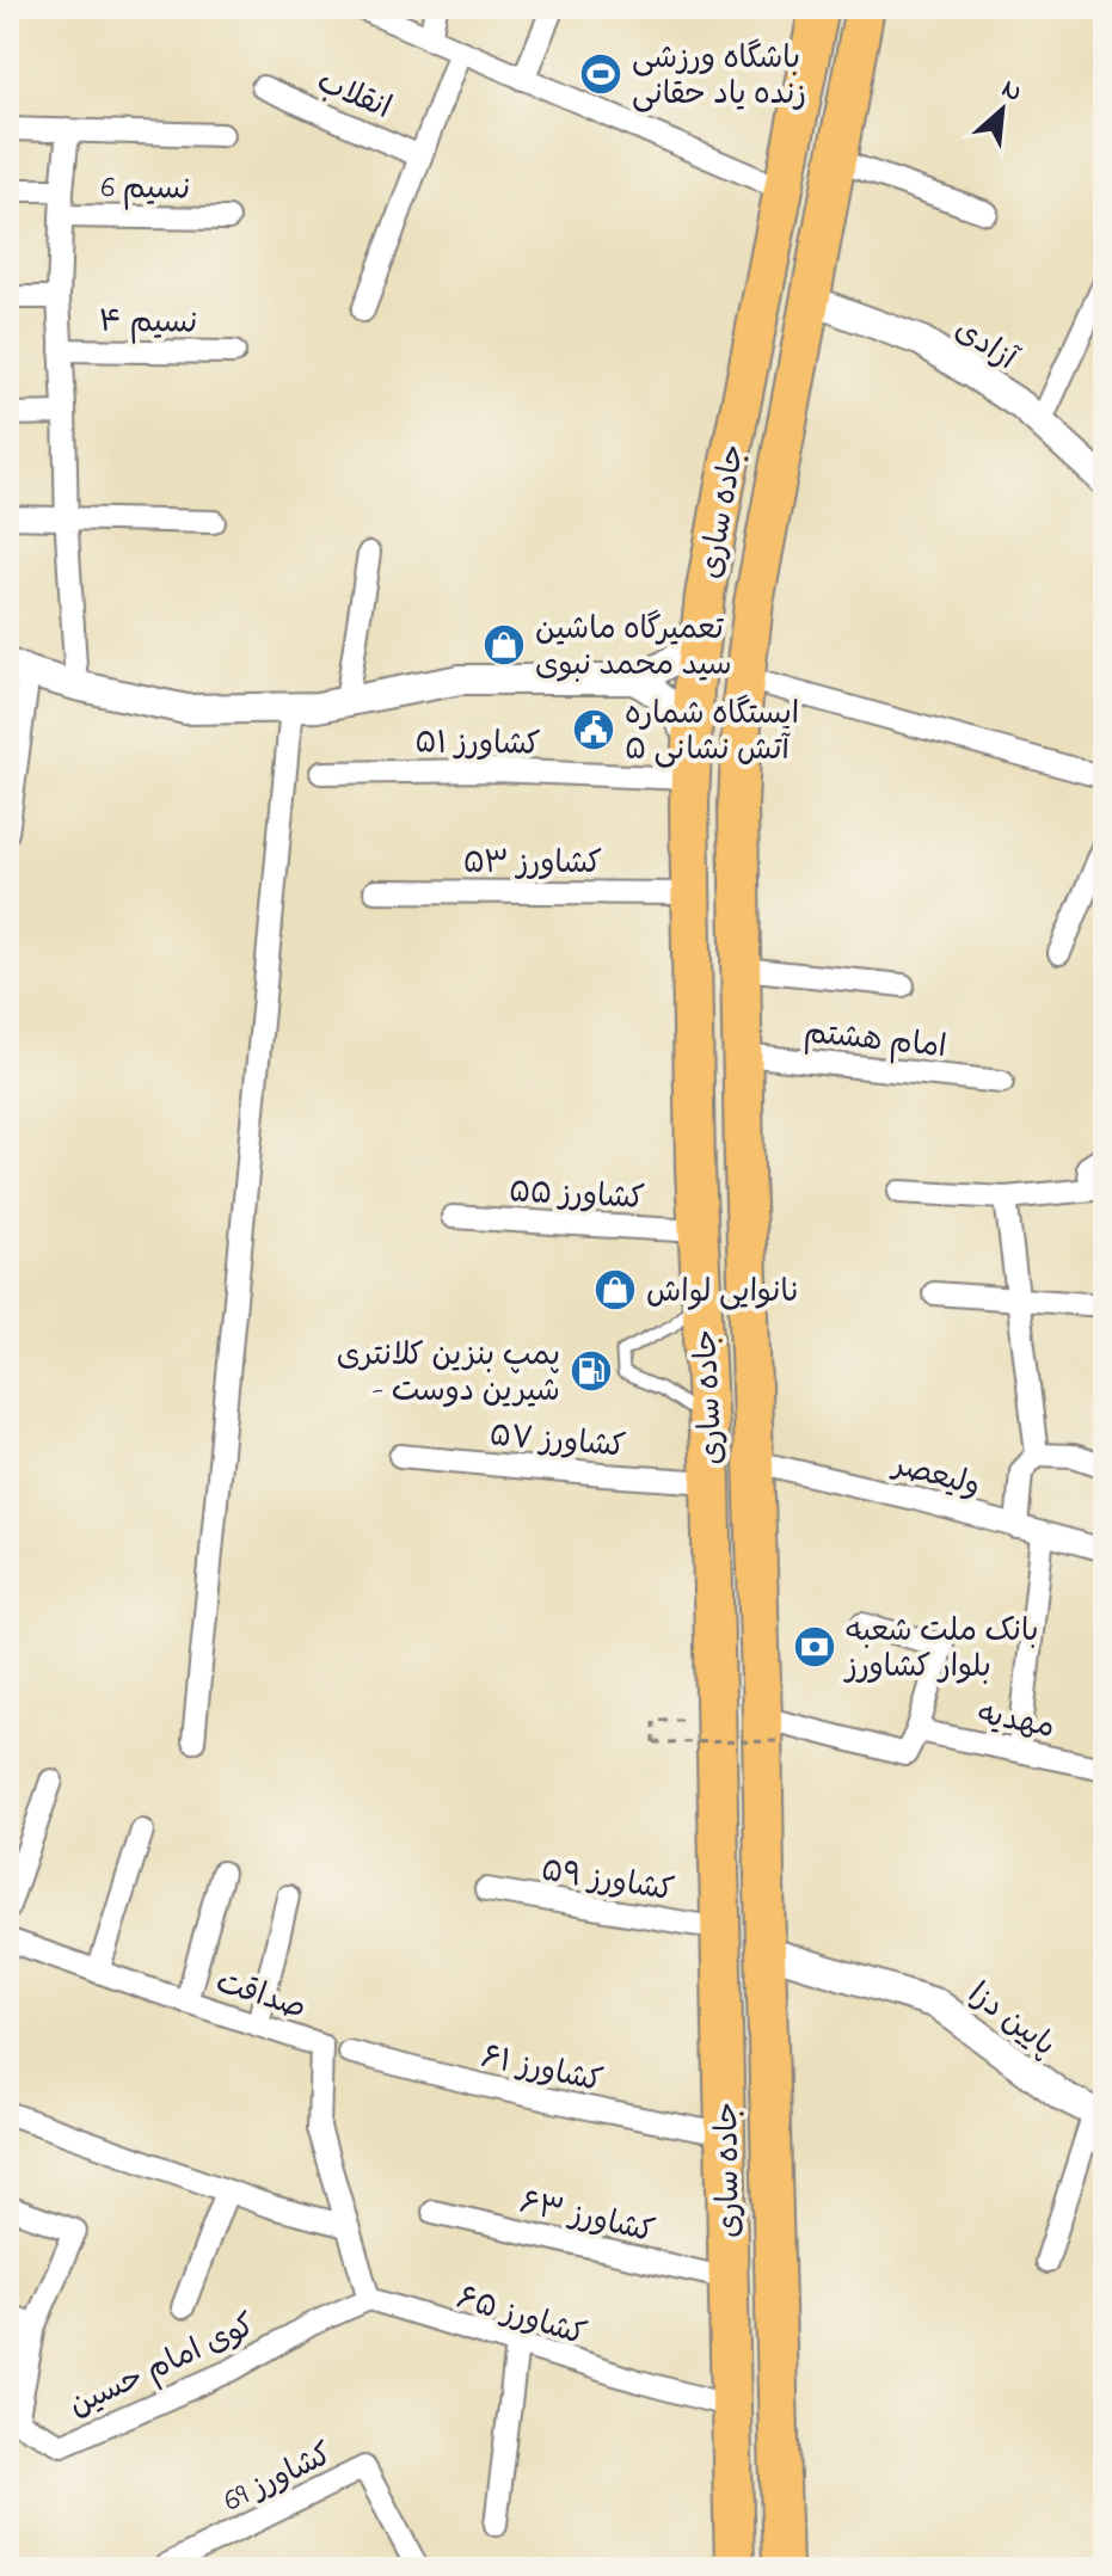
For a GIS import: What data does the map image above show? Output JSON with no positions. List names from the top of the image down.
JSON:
{
  "streets": {
    "highway": ["جاده ساری"],
    "street": [
      "انقلاب",
      "نسیم 6",
      "نسیم ۴",
      "آزادی",
      "کشاورز ۵۱",
      "کشاورز ۵۳",
      "امام هشتم",
      "کشاورز ۵۵",
      "کشاورز ۵۷",
      "ولیعصر",
      "مهدیه",
      "کشاورز ۵۹",
      "صداقت",
      "پایین دزا",
      "کشاورز ۶۱",
      "کشاورز ۶۳",
      "کشاورز ۶۵",
      "کوی امام حسین",
      "کشاورز 69"
    ]
  },
  "crossings": [
    ["آزادی", "جاده ساری"],
    ["جاده ساری", "کشاورز ۵۱"],
    ["جاده ساری", "کشاورز ۵۳"],
    ["جاده ساری", "امام هشتم"],
    ["جاده ساری", "کشاورز ۵۵"],
    ["جاده ساری", "کشاورز ۵۷"],
    ["جاده ساری", "ولیعصر"],
    ["جاده ساری", "کشاورز ۵۹"],
    ["جاده ساری", "پایین دزا"],
    ["جاده ساری", "کشاورز ۶۱"],
    ["جاده ساری", "کشاورز ۶۳"],
    ["جاده ساری", "کشاورز ۶۵"],
    ["کشاورز ۶۵", "کوی امام حسین"]
  ],
  "places": {
    "sports": ["باشگاه ورزشی زنده یاد حقانی"],
    "shop": ["تعمیرگاه ماشین سید محمد نبوی", "نانوایی لواش"],
    "public building": ["ایستگاه شماره ۵ آتش نشانی"],
    "fuel station": ["پمپ بنزین کلانتری - شیرین دوست"],
    "bank": ["بانک ملت شعبه بلوار کشاورز"]
  },
  "north": "top right"
}
